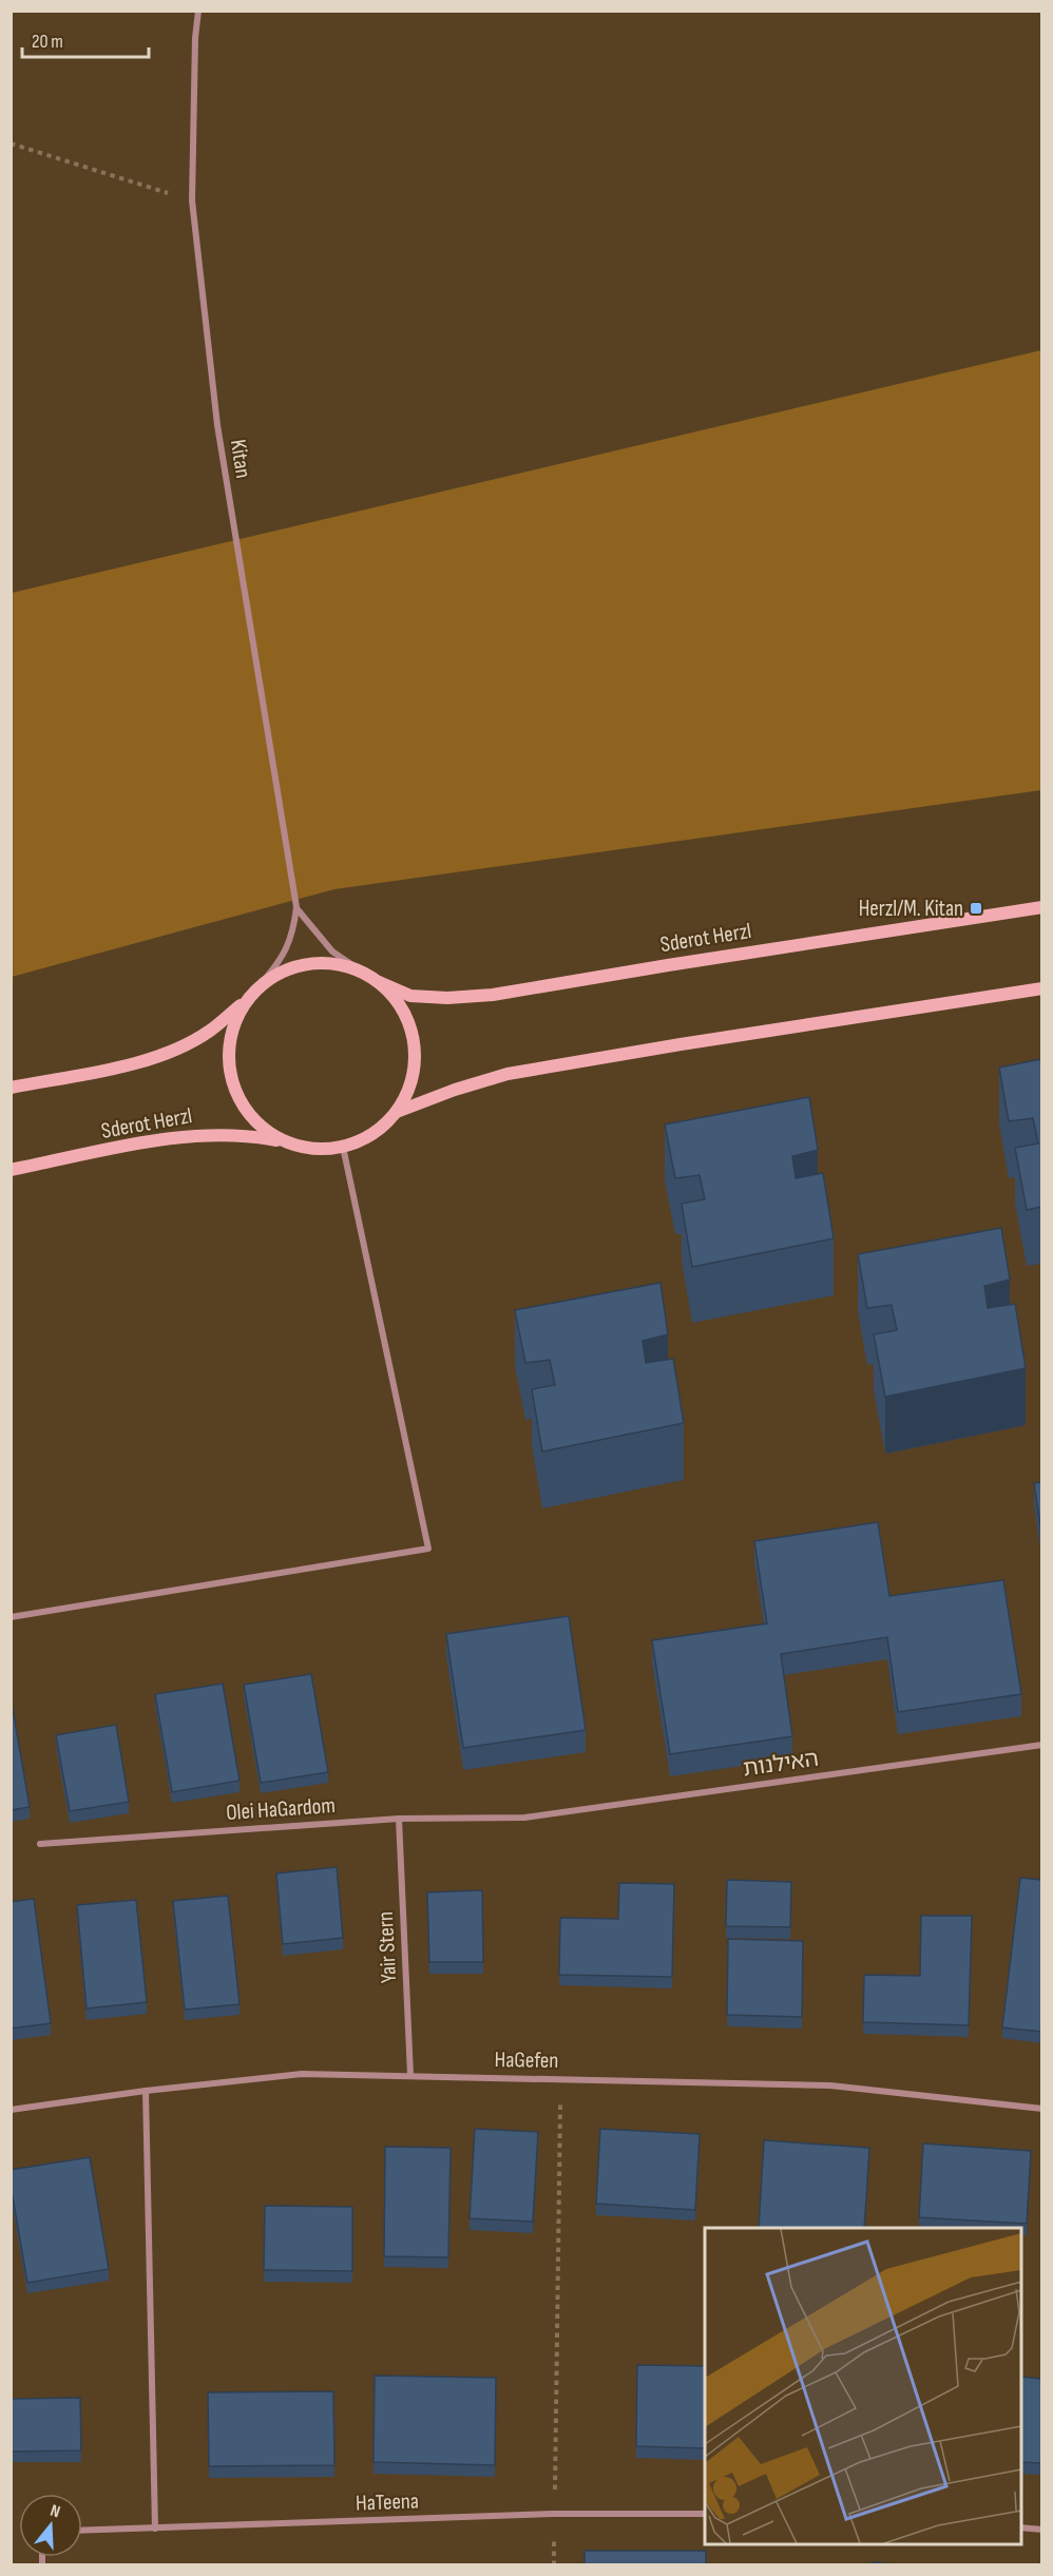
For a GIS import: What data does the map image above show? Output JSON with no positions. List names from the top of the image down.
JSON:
{
  "streets": {
    "main road": ["Sderot Herzl"],
    "street": [
      "Kitan",
      "האילנות",
      "Olei HaGardom",
      "Yair Stern",
      "HaGefen",
      "HaTeena"
    ]
  },
  "crossings": [
    ["Kitan", "Sderot Herzl"],
    ["האילנות", "Olei HaGardom"],
    ["Olei HaGardom", "Yair Stern"],
    ["Yair Stern", "HaGefen"]
  ],
  "places": {
    "transit": ["Herzl/M. Kitan"]
  },
  "scale_bar": "20 m",
  "north": "top"
}
